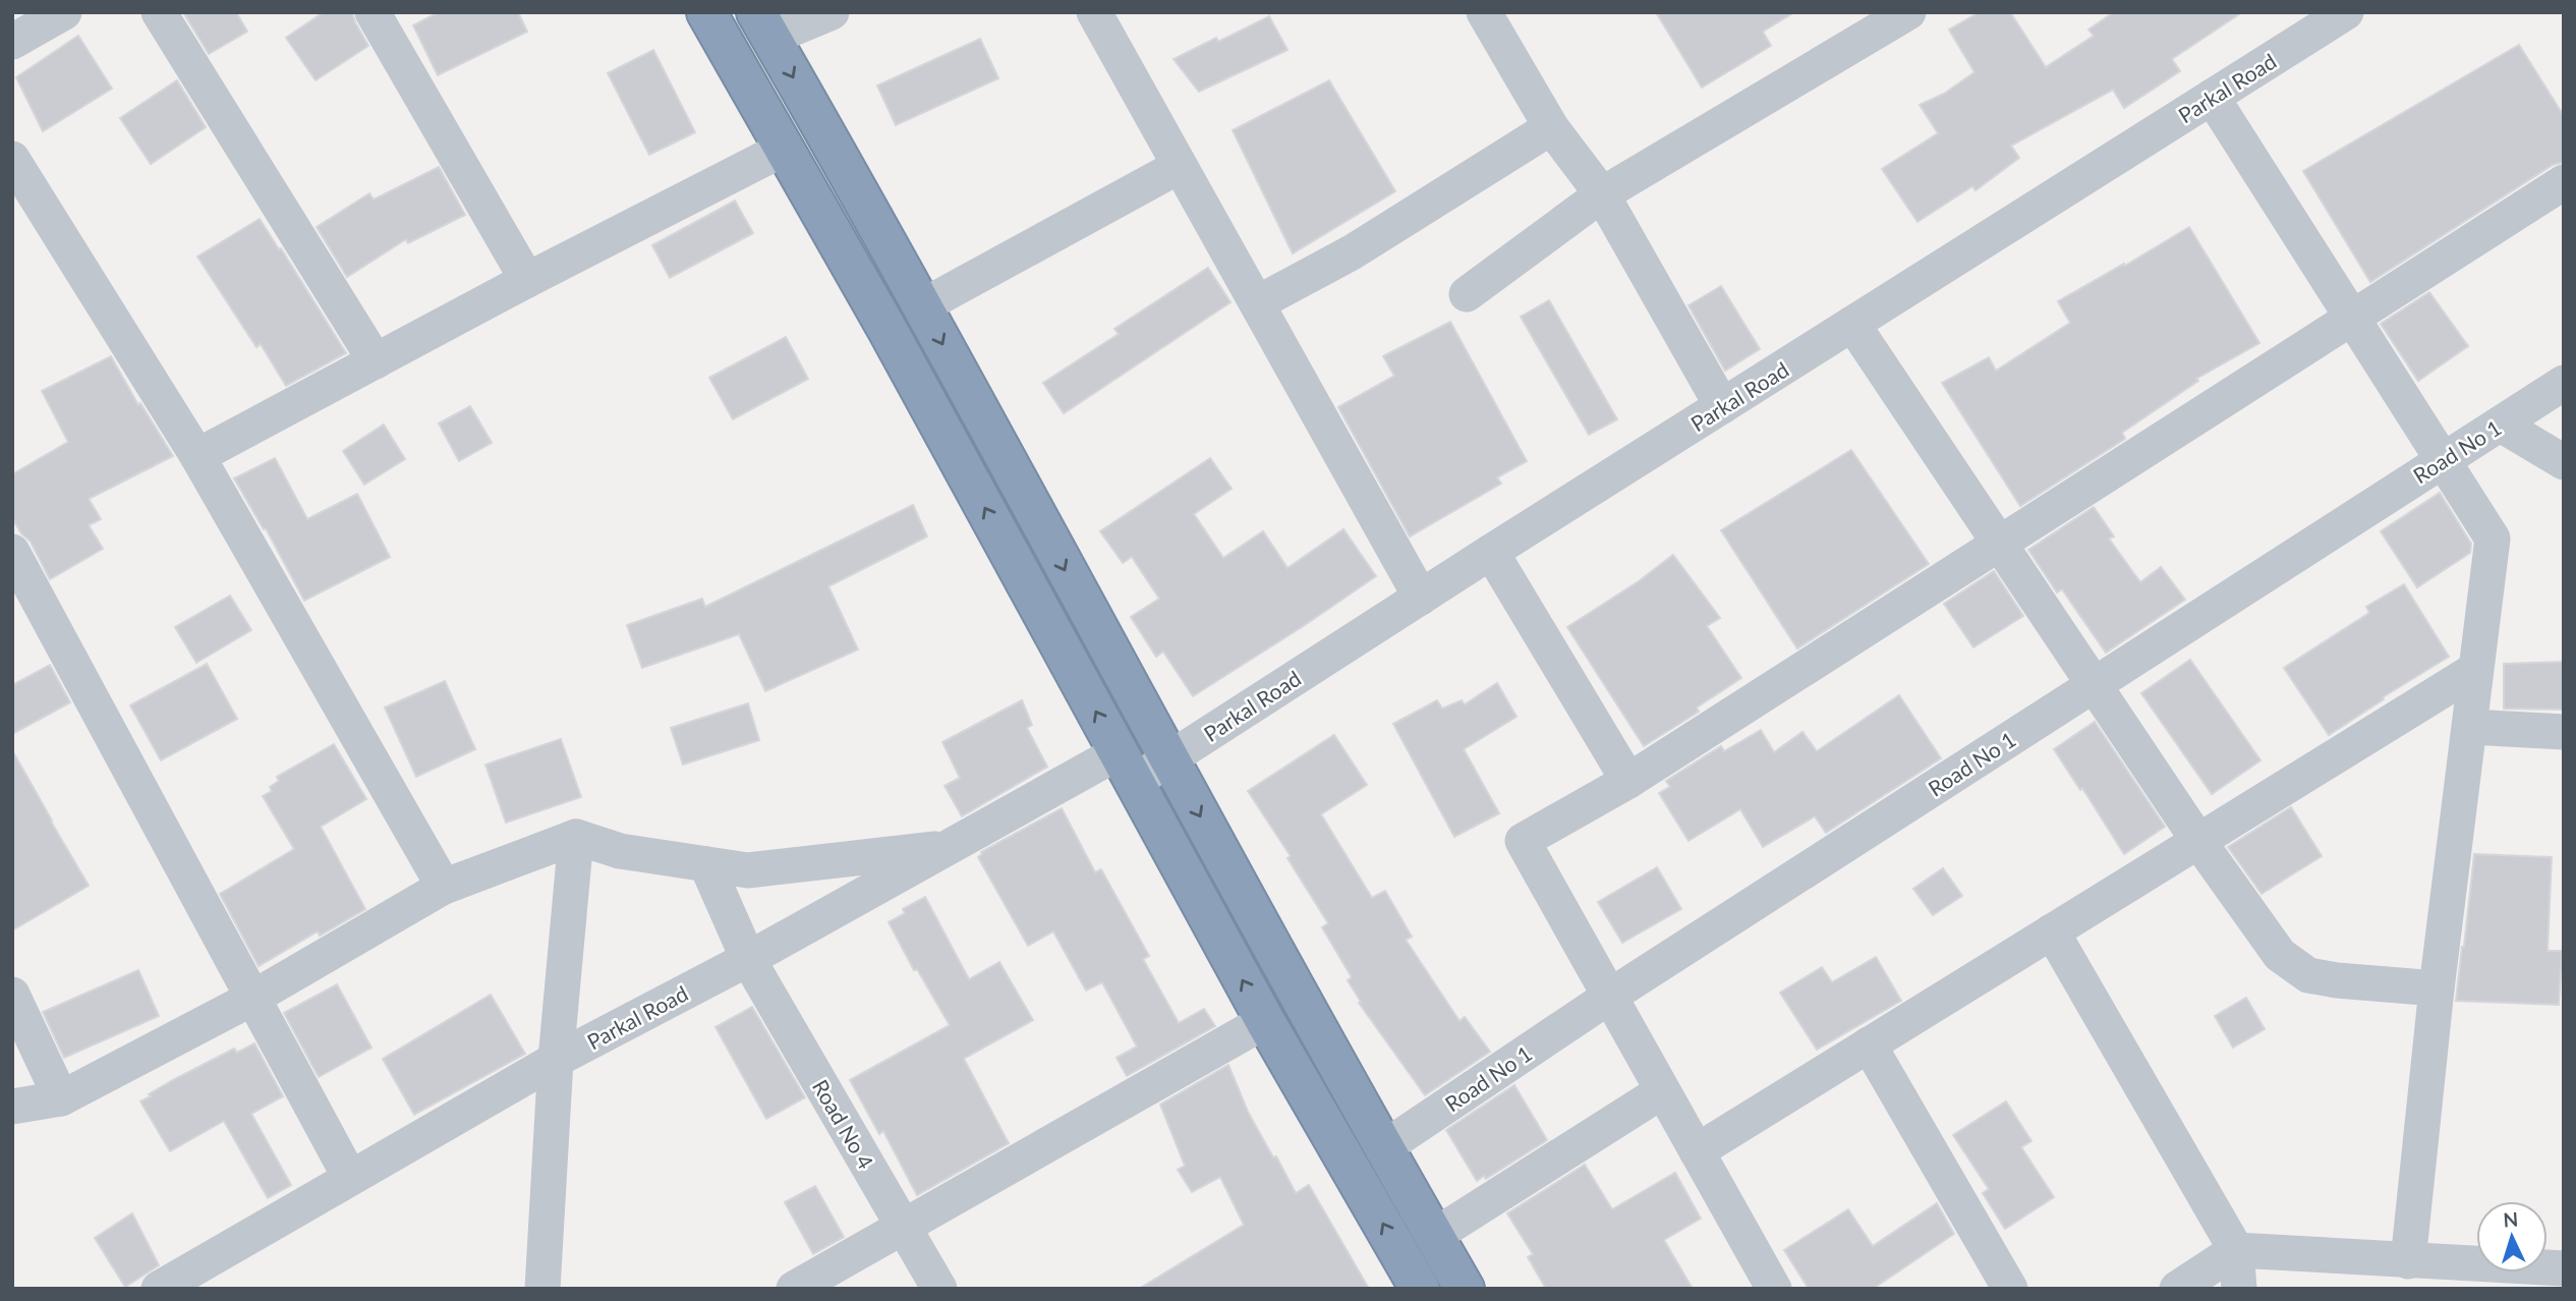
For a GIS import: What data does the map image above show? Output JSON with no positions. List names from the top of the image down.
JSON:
{
  "streets": {
    "street": ["Parkal Road", "Road No 1", "Road No 4"]
  },
  "crossings": [
    ["Parkal Road", "Road No 4"]
  ],
  "north": "top"
}
